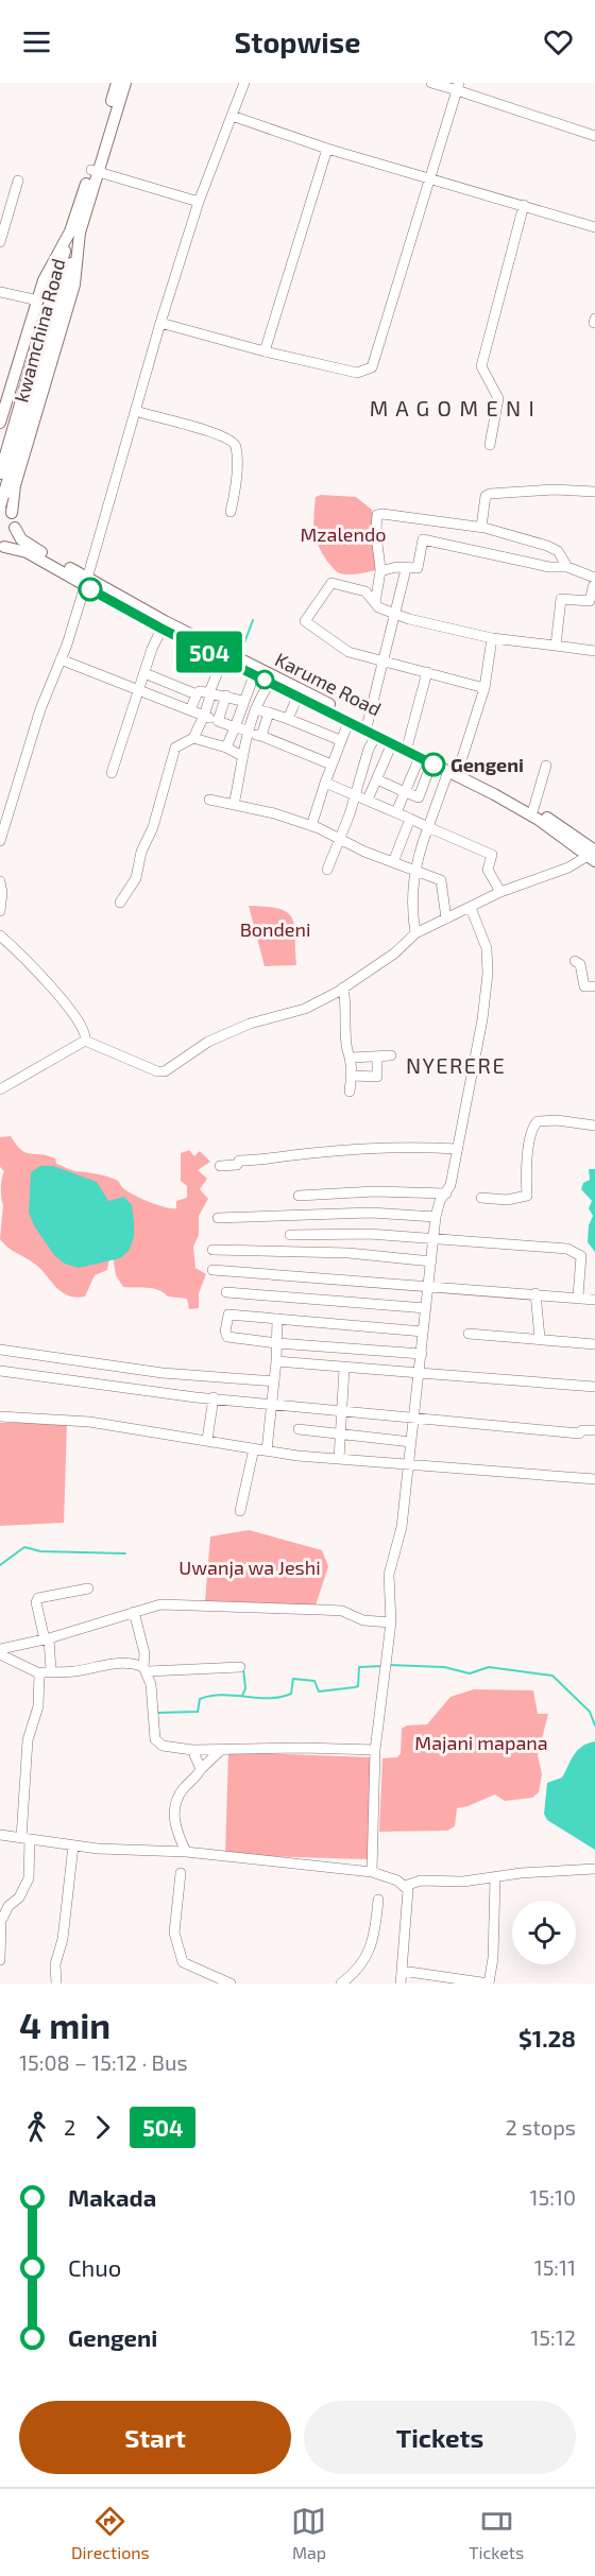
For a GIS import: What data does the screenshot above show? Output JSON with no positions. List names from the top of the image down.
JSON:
{
  "streets": {
    "main road": ["kwamchina Road", "Karume Road"]
  },
  "districts": ["M A G O M E N I", "NYERERE"],
  "parks": [
    "Mzalendo",
    "Bondeni",
    "Uwanja wa Jeshi",
    "Majani mapana"
  ],
  "places": ["Gengeni"],
  "lines": ["bus line 504"],
  "page": {
    "header": "Stopwise",
    "on_map": "504",
    "heading": ["4 min", "15:08 – 15:12 · Bus", "$1.28"],
    "legs": ["2", "504", "2 stops"],
    "list": [
      {
        "name": "Makada",
        "value": "15:10"
      },
      {
        "name": "Chuo",
        "value": "15:11"
      },
      {
        "name": "Gengeni",
        "value": "15:12"
      }
    ],
    "buttons": ["Start", "Tickets"],
    "tabs": ["Directions", "Map", "Tickets"]
  }
}
